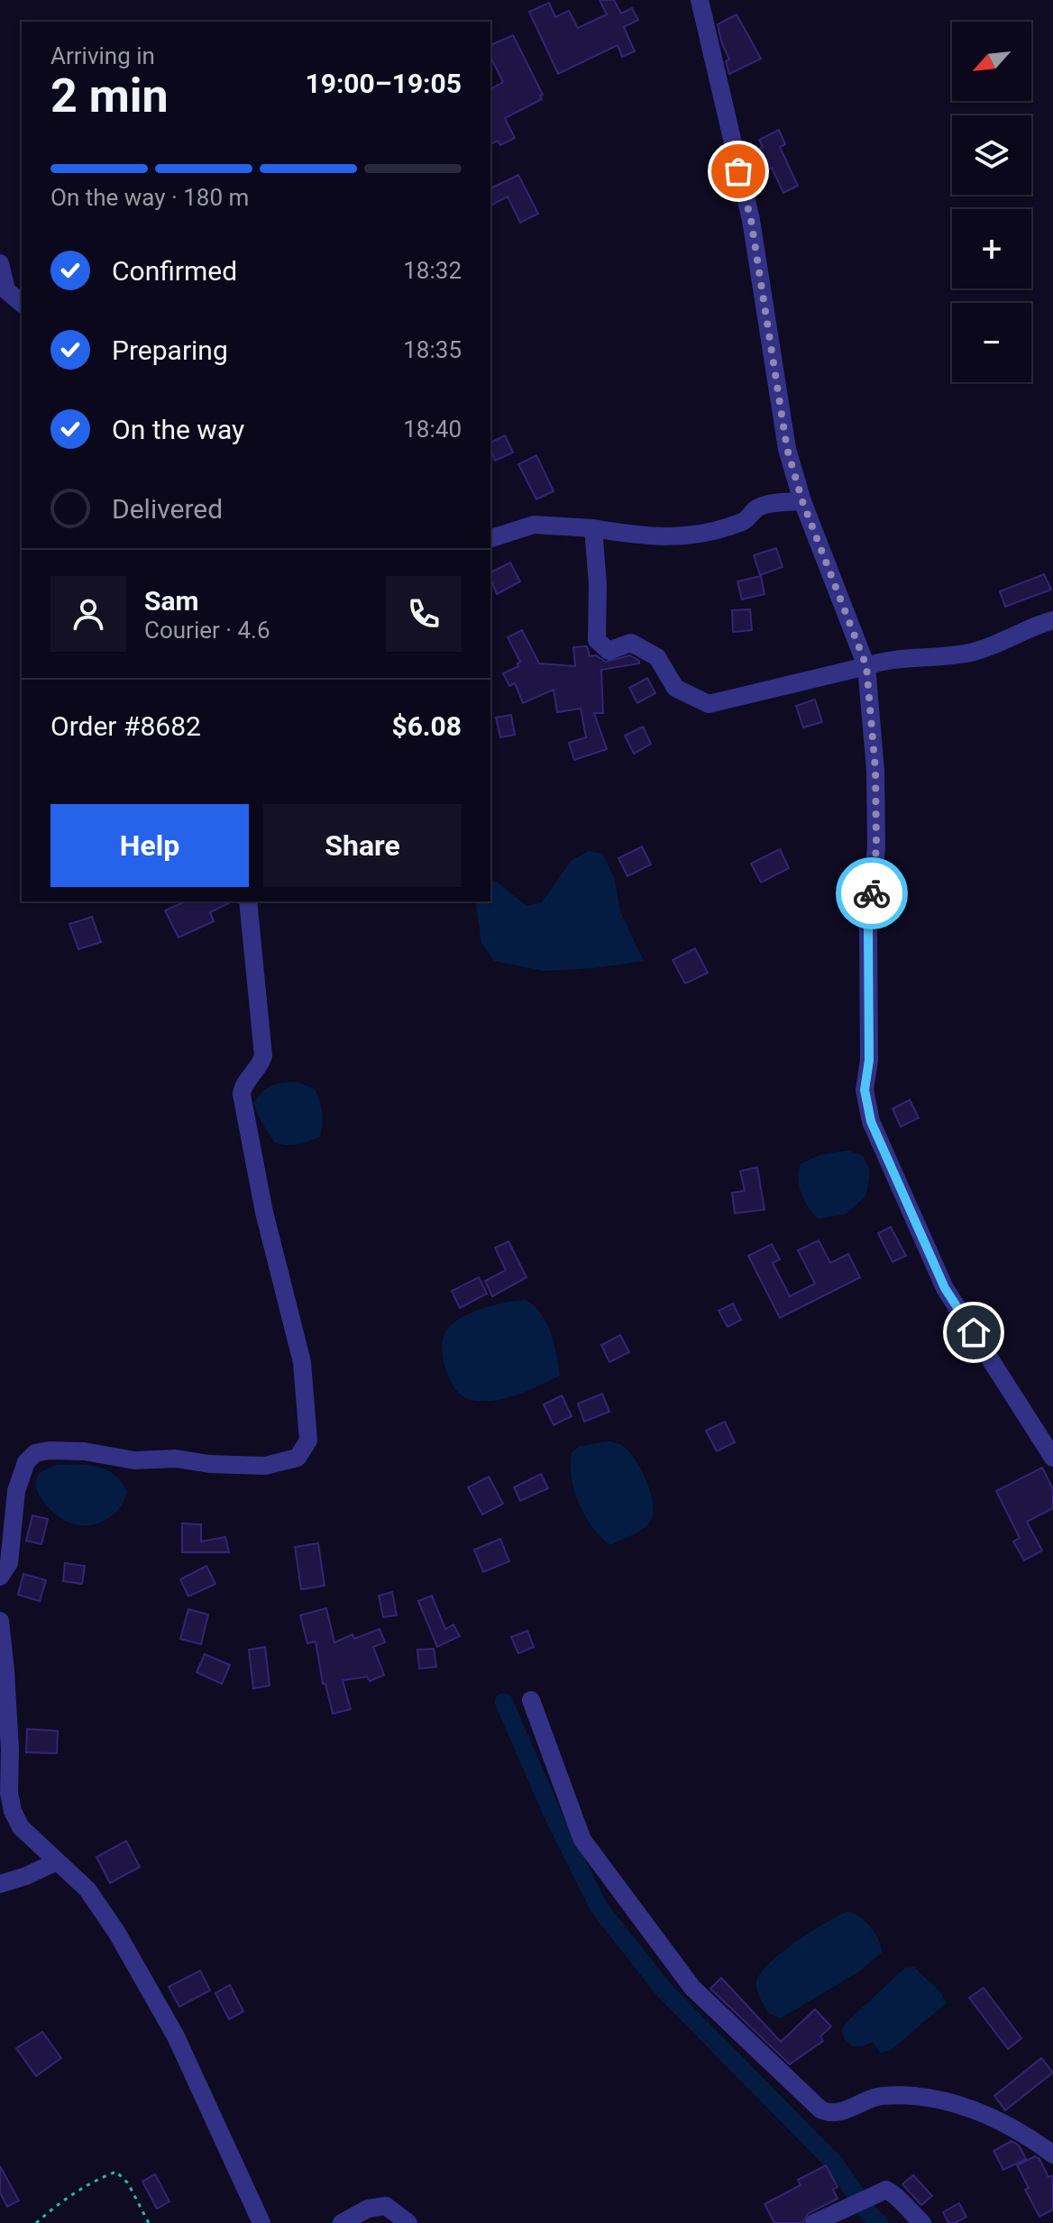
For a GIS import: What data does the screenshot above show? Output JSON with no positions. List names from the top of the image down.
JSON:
{
  "north": "bottom left",
  "page": {
    "map_buttons": ["+", "−"],
    "heading": ["2 min", "Arriving in", "19:00–19:05"],
    "panel": [
      "Sam",
      "Courier · 4.6",
      "Order #8682",
      "$6.08"
    ],
    "bar": "On the way · 180 m",
    "list": [
      ["Confirmed", "18:32"],
      ["Preparing", "18:35"],
      ["On the way", "18:40"],
      "Delivered"
    ],
    "buttons": ["Help", "Share"]
  }
}
